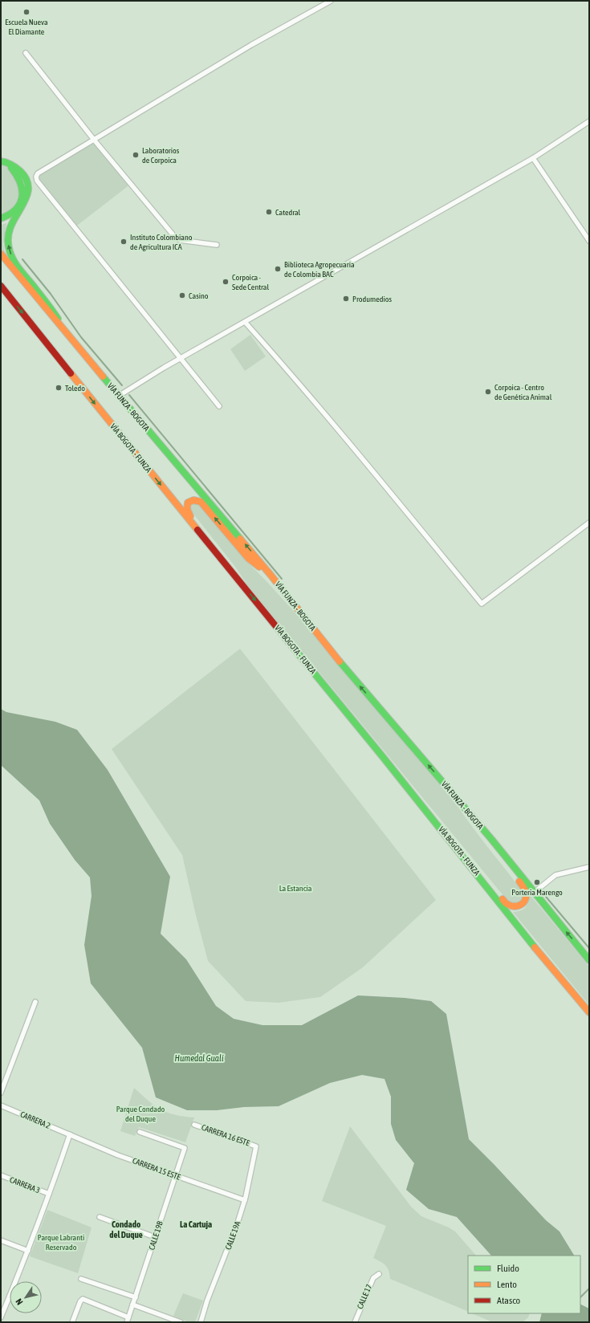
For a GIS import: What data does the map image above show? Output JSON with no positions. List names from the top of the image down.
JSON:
{
  "streets": {
    "main road": ["VÍA FUNZA - BOGOTA", "VÍA BOGOTA - FUNZA"],
    "street": [
      "CARRERA 2",
      "CARRERA 16 ESTE",
      "CARRERA 15 ESTE",
      "CARRERA 3",
      "CALLE 19B",
      "CALLE 19A",
      "CALLE 17"
    ]
  },
  "crossings": [
    ["CARRERA 2", "CARRERA 15 ESTE"],
    ["CARRERA 16 ESTE", "CALLE 19A"],
    ["CARRERA 15 ESTE", "CALLE 19B"],
    ["CARRERA 15 ESTE", "CALLE 19A"]
  ],
  "one_way": ["VÍA FUNZA - BOGOTA", "VÍA BOGOTA - FUNZA"],
  "districts": ["Condado del Duque", "La Cartuja"],
  "water": ["Humedal Gualí"],
  "parks": ["La Estancia", "Parque Condado del Duque", "Parque Labranti Reservado"],
  "places": [
    "Escuela Nueva El Diamante",
    "Laboratorios de Corpoica",
    "Catedral",
    "Instituto Colombiano de Agricultura ICA",
    "Biblioteca Agropecuaria de Colombia BAC",
    "Corpoica - Sede Central",
    "Casino",
    "Produmedios",
    "Toledo",
    "Corpoica - Centro de Genética Animal",
    "Porteria Marengo"
  ],
  "legend": ["Fluido", "Lento", "Atasco"],
  "north": "bottom left"
}
